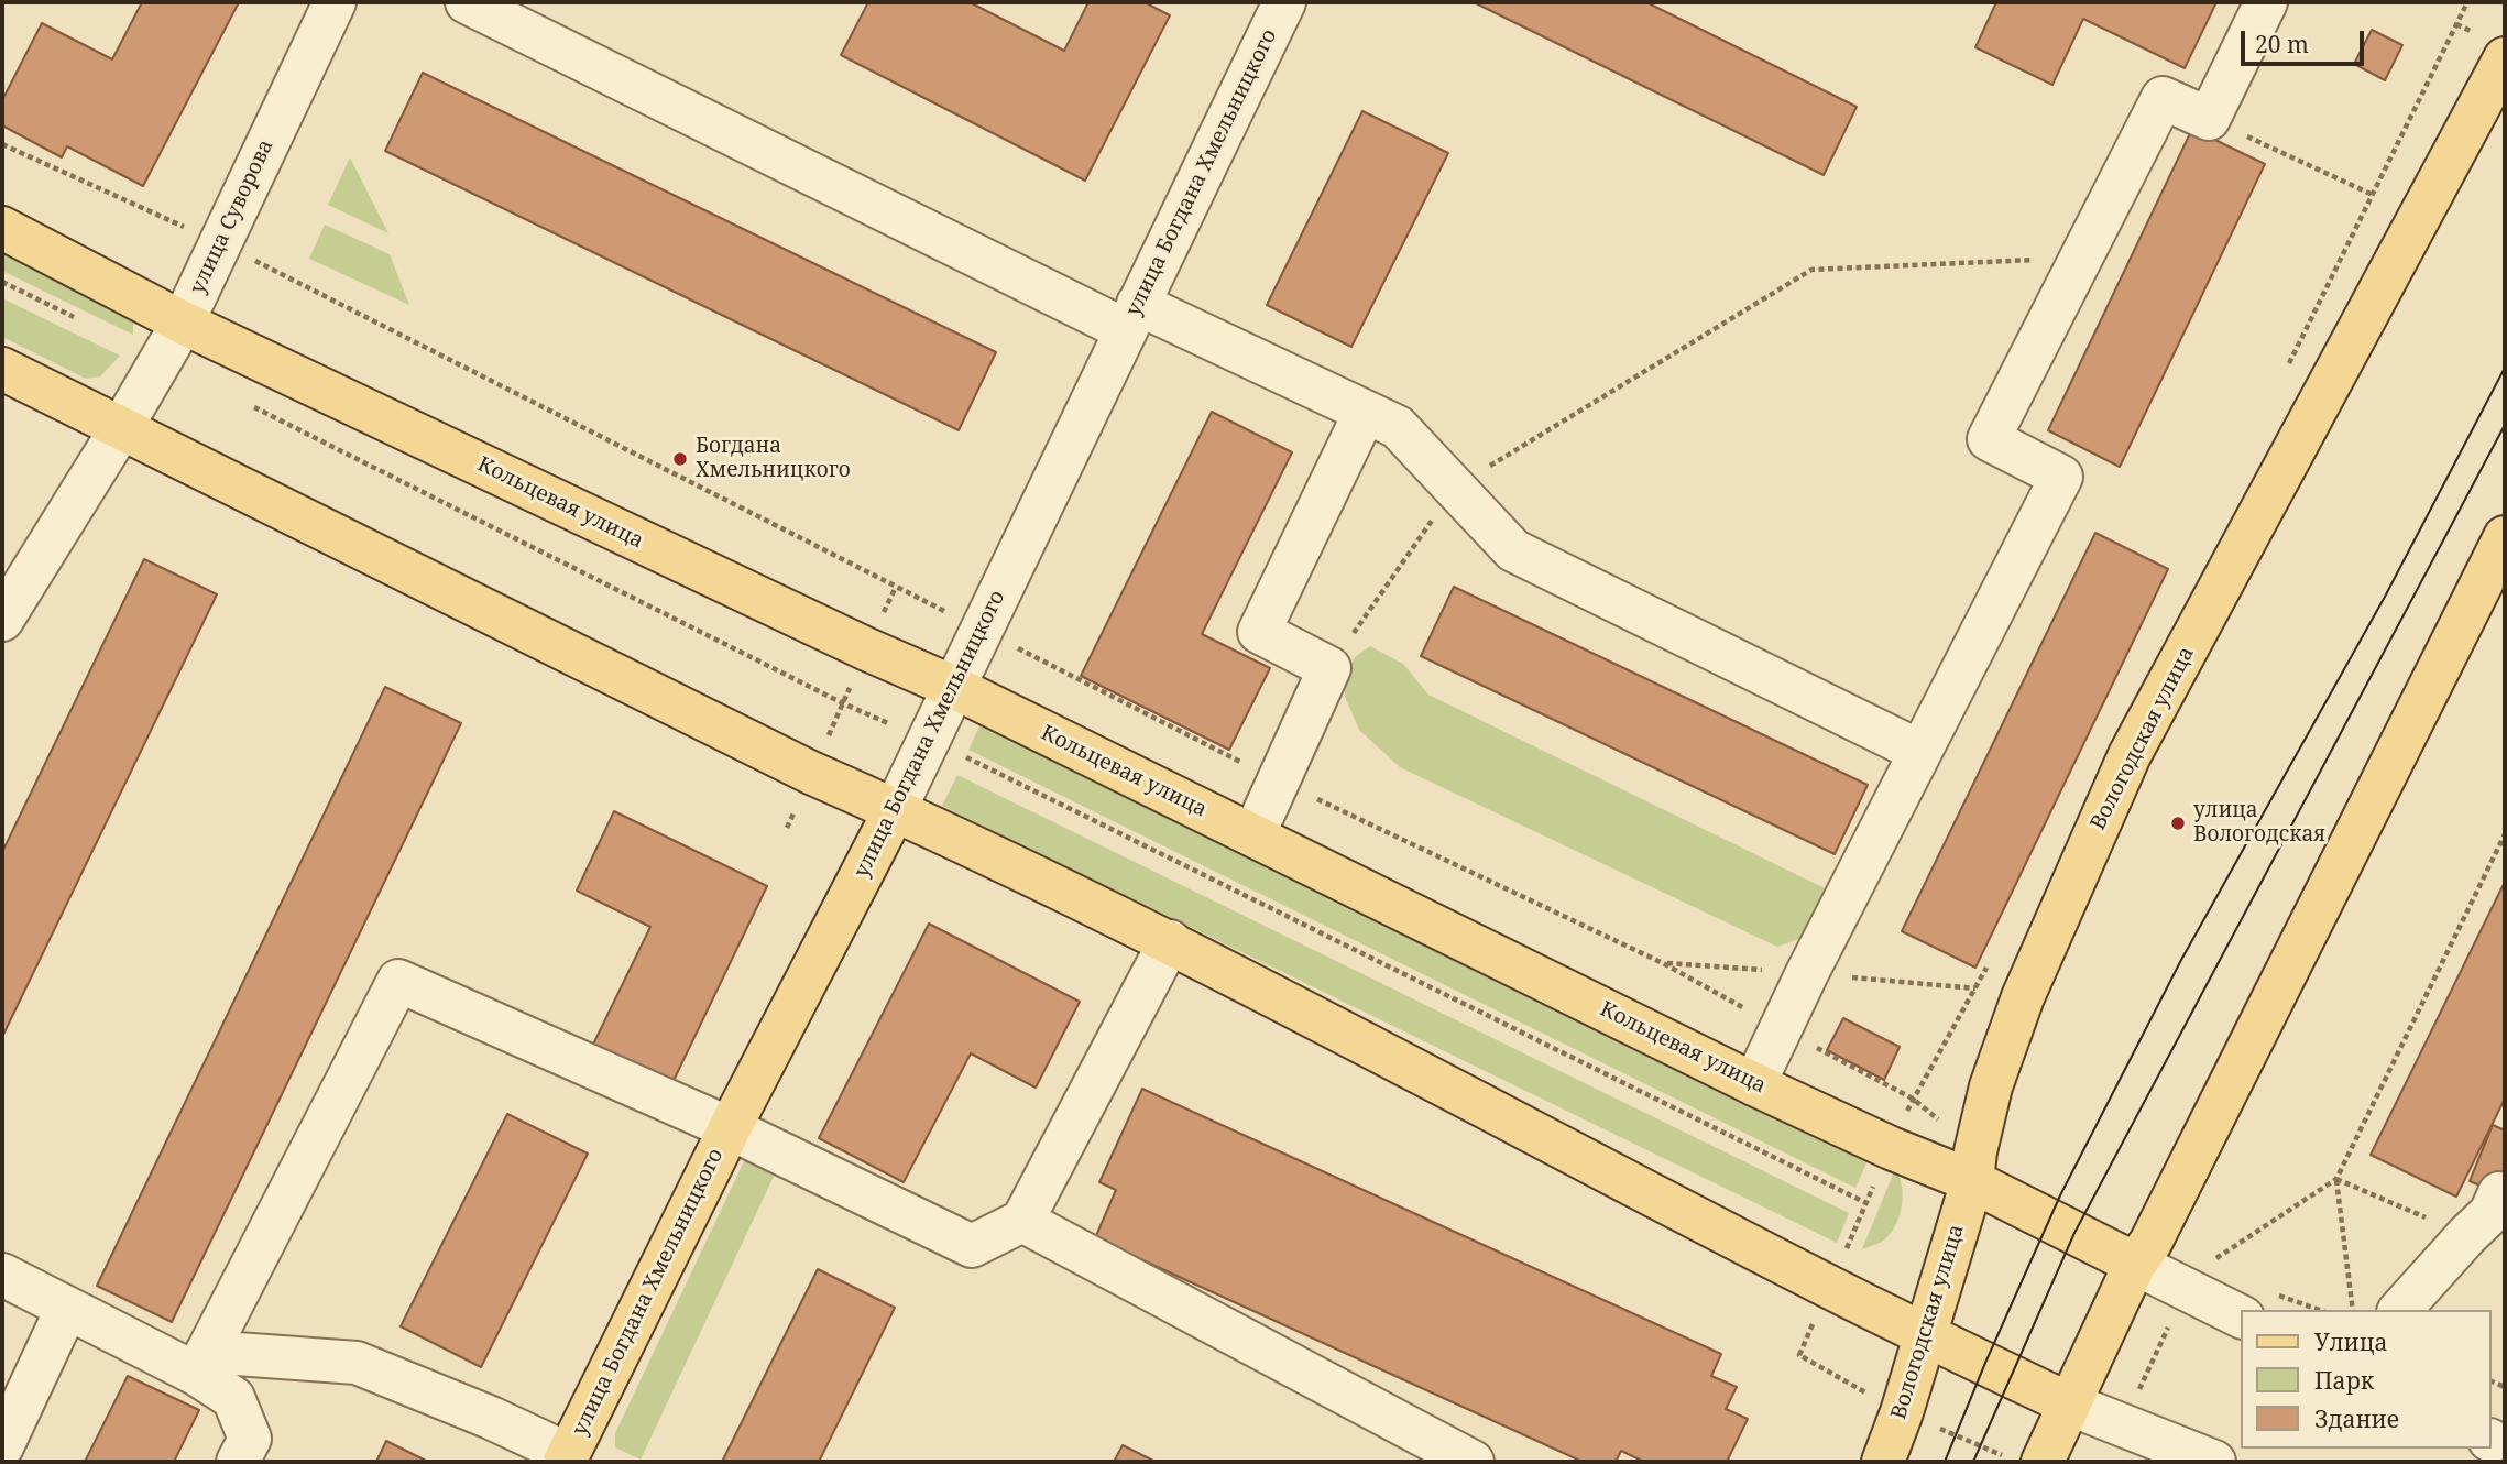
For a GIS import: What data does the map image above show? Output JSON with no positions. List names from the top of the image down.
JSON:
{
  "streets": {
    "main road": ["улица Богдана Хмельницкого", "Кольцевая улица", "Вологодская улица"],
    "street": ["улица Суворова"]
  },
  "crossings": [
    ["улица Богдана Хмельницкого", "Кольцевая улица"],
    ["улица Суворова", "Кольцевая улица"],
    ["Кольцевая улица", "Вологодская улица"]
  ],
  "places": ["Богдана Хмельницкого", "улица Вологодская"],
  "legend": ["Улица", "Парк", "Здание"],
  "scale_bar": "20 m"
}
